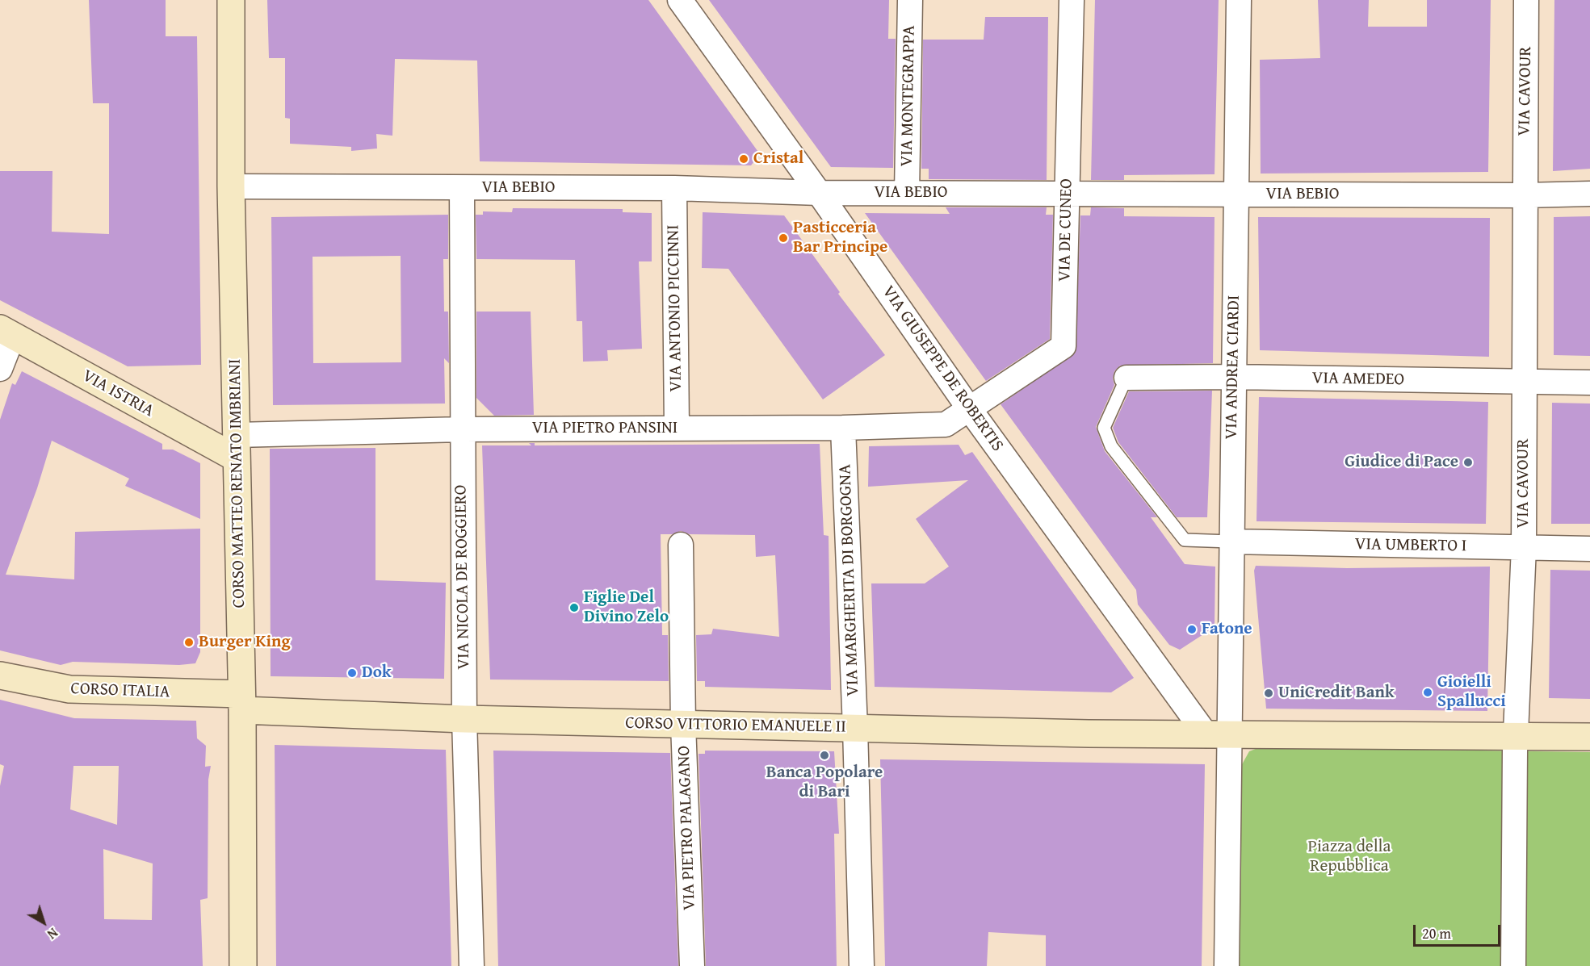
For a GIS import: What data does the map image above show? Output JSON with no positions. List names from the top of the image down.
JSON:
{
  "streets": {
    "street": [
      "VIA CAVOUR",
      "VIA MONTEGRAPPA",
      "VIA BEBIO",
      "VIA DE CUNEO",
      "VIA ANTONIO PICCINNI",
      "VIA ANDREA CIARDI",
      "VIA GIUSEPPE DE ROBERTIS",
      "VIA AMEDEO",
      "VIA ISTRIA",
      "VIA PIETRO PANSINI",
      "CORSO MATTEO RENATO IMBRIANI",
      "VIA UMBERTO I",
      "VIA NICOLA DE ROGGIERO",
      "VIA MARGHERITA DI BORGOGNA",
      "CORSO ITALIA",
      "CORSO VITTORIO EMANUELE II",
      "VIA PIETRO PALAGANO"
    ]
  },
  "crossings": [
    ["VIA CAVOUR", "VIA BEBIO"],
    ["VIA CAVOUR", "VIA AMEDEO"],
    ["VIA CAVOUR", "VIA UMBERTO I"],
    ["VIA MONTEGRAPPA", "VIA BEBIO"],
    ["VIA BEBIO", "VIA DE CUNEO"],
    ["VIA BEBIO", "VIA ANTONIO PICCINNI"],
    ["VIA BEBIO", "VIA ANDREA CIARDI"],
    ["VIA BEBIO", "VIA GIUSEPPE DE ROBERTIS"],
    ["VIA BEBIO", "CORSO MATTEO RENATO IMBRIANI"],
    ["VIA BEBIO", "VIA NICOLA DE ROGGIERO"],
    ["VIA DE CUNEO", "VIA GIUSEPPE DE ROBERTIS"],
    ["VIA DE CUNEO", "VIA PIETRO PANSINI"],
    ["VIA ANTONIO PICCINNI", "VIA PIETRO PANSINI"],
    ["VIA ANDREA CIARDI", "VIA GIUSEPPE DE ROBERTIS"],
    ["VIA ANDREA CIARDI", "VIA AMEDEO"],
    ["VIA ANDREA CIARDI", "VIA UMBERTO I"],
    ["VIA ANDREA CIARDI", "CORSO VITTORIO EMANUELE II"],
    ["VIA GIUSEPPE DE ROBERTIS", "VIA PIETRO PANSINI"],
    ["VIA GIUSEPPE DE ROBERTIS", "CORSO VITTORIO EMANUELE II"],
    ["VIA ISTRIA", "VIA PIETRO PANSINI"],
    ["VIA ISTRIA", "CORSO MATTEO RENATO IMBRIANI"],
    ["VIA PIETRO PANSINI", "CORSO MATTEO RENATO IMBRIANI"],
    ["VIA PIETRO PANSINI", "VIA NICOLA DE ROGGIERO"],
    ["VIA PIETRO PANSINI", "VIA MARGHERITA DI BORGOGNA"],
    ["CORSO MATTEO RENATO IMBRIANI", "CORSO ITALIA"],
    ["CORSO MATTEO RENATO IMBRIANI", "CORSO VITTORIO EMANUELE II"],
    ["VIA NICOLA DE ROGGIERO", "CORSO VITTORIO EMANUELE II"],
    ["VIA MARGHERITA DI BORGOGNA", "CORSO VITTORIO EMANUELE II"],
    ["CORSO ITALIA", "CORSO VITTORIO EMANUELE II"],
    ["CORSO VITTORIO EMANUELE II", "VIA PIETRO PALAGANO"]
  ],
  "parks": ["Piazza della Repubblica"],
  "places": [
    "Cristal",
    "Pasticceria Bar Principe",
    "Giudice di Pace",
    "Figlie Del Divino Zelo",
    "Fatone",
    "Burger King",
    "Dok",
    "Gioielli Spallucci",
    "UniCredit Bank",
    "Banca Popolare di Bari"
  ],
  "scale_bar": "20 m",
  "north": "bottom right"
}
